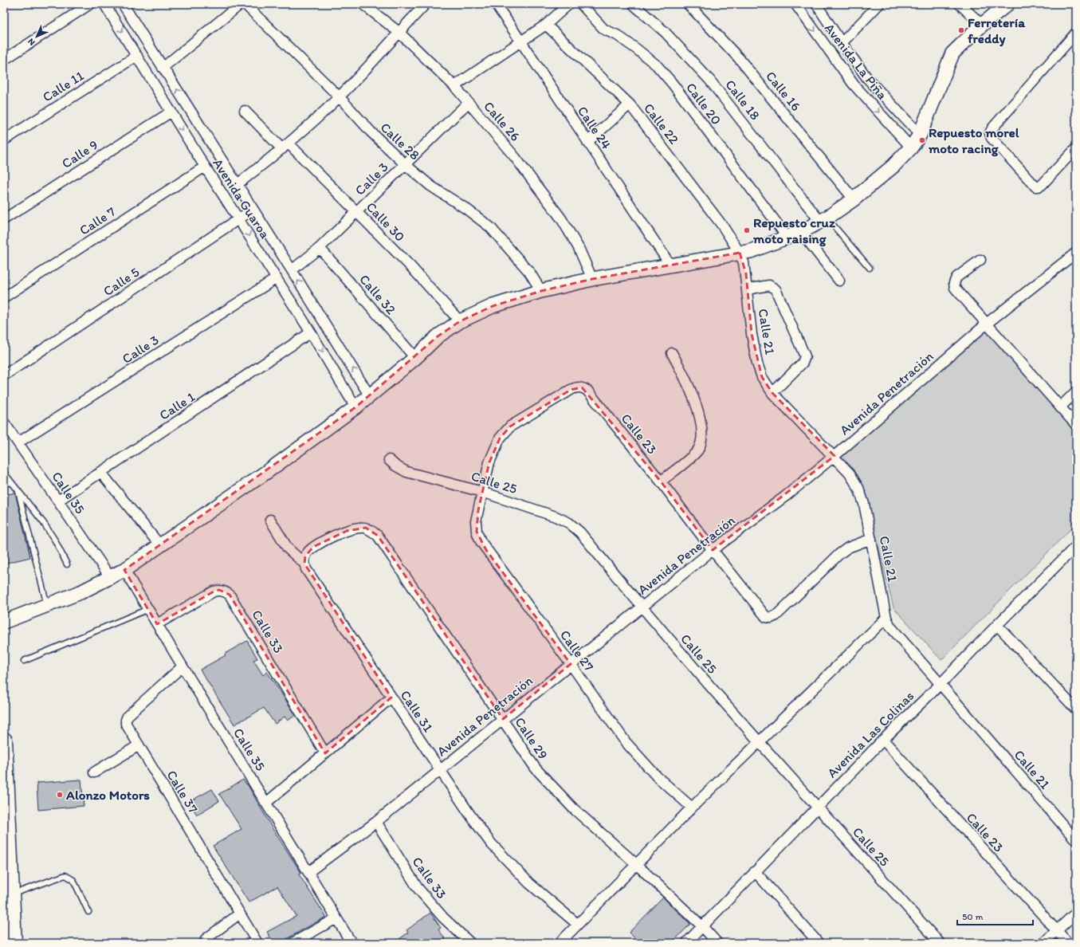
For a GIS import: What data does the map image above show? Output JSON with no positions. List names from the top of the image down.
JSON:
{
  "streets": {
    "street": [
      "Avenida La Piña",
      "Calle 11",
      "Calle 16",
      "Calle 18",
      "Calle 20",
      "Calle 26",
      "Calle 22",
      "Calle 24",
      "Calle 28",
      "Calle 9",
      "Calle 3",
      "Avenida Guaroa",
      "Calle 7",
      "Calle 30",
      "Calle 5",
      "Calle 32",
      "Calle 21",
      "Avenida Penetración",
      "Calle 1",
      "Calle 23",
      "Calle 25",
      "Calle 35",
      "Calle 33",
      "Calle 27",
      "Calle 31",
      "Avenida Las Colinas",
      "Calle 29",
      "Calle 37"
    ]
  },
  "crossings": [
    ["Calle 11", "Avenida Guaroa"],
    ["Calle 26", "Calle 3"],
    ["Calle 22", "Calle 21"],
    ["Calle 28", "Calle 3"],
    ["Calle 9", "Avenida Guaroa"],
    ["Calle 3", "Avenida Guaroa"],
    ["Calle 3", "Calle 30"],
    ["Calle 3", "Calle 32"],
    ["Calle 3", "Calle 35"],
    ["Avenida Guaroa", "Calle 7"],
    ["Avenida Guaroa", "Calle 5"],
    ["Avenida Guaroa", "Calle 1"],
    ["Calle 21", "Avenida Penetración"],
    ["Calle 21", "Calle 23"],
    ["Calle 21", "Avenida Las Colinas"],
    ["Avenida Penetración", "Calle 23"],
    ["Avenida Penetración", "Calle 25"],
    ["Avenida Penetración", "Calle 35"],
    ["Avenida Penetración", "Calle 33"],
    ["Avenida Penetración", "Calle 27"],
    ["Avenida Penetración", "Calle 31"],
    ["Avenida Penetración", "Calle 29"],
    ["Calle 1", "Calle 35"],
    ["Calle 23", "Calle 25"],
    ["Calle 23", "Calle 27"],
    ["Calle 23", "Avenida Las Colinas"],
    ["Calle 25", "Calle 27"],
    ["Calle 25", "Avenida Las Colinas"],
    ["Calle 35", "Calle 33"],
    ["Calle 35", "Calle 37"],
    ["Calle 31", "Calle 29"],
    ["Avenida Las Colinas", "Calle 29"]
  ],
  "places": [
    "Ferretería freddy",
    "Repuesto morel moto racing",
    "Repuesto cruz moto raising",
    "Alonzo Motors"
  ],
  "scale_bar": "50 m",
  "north": "bottom left"
}
